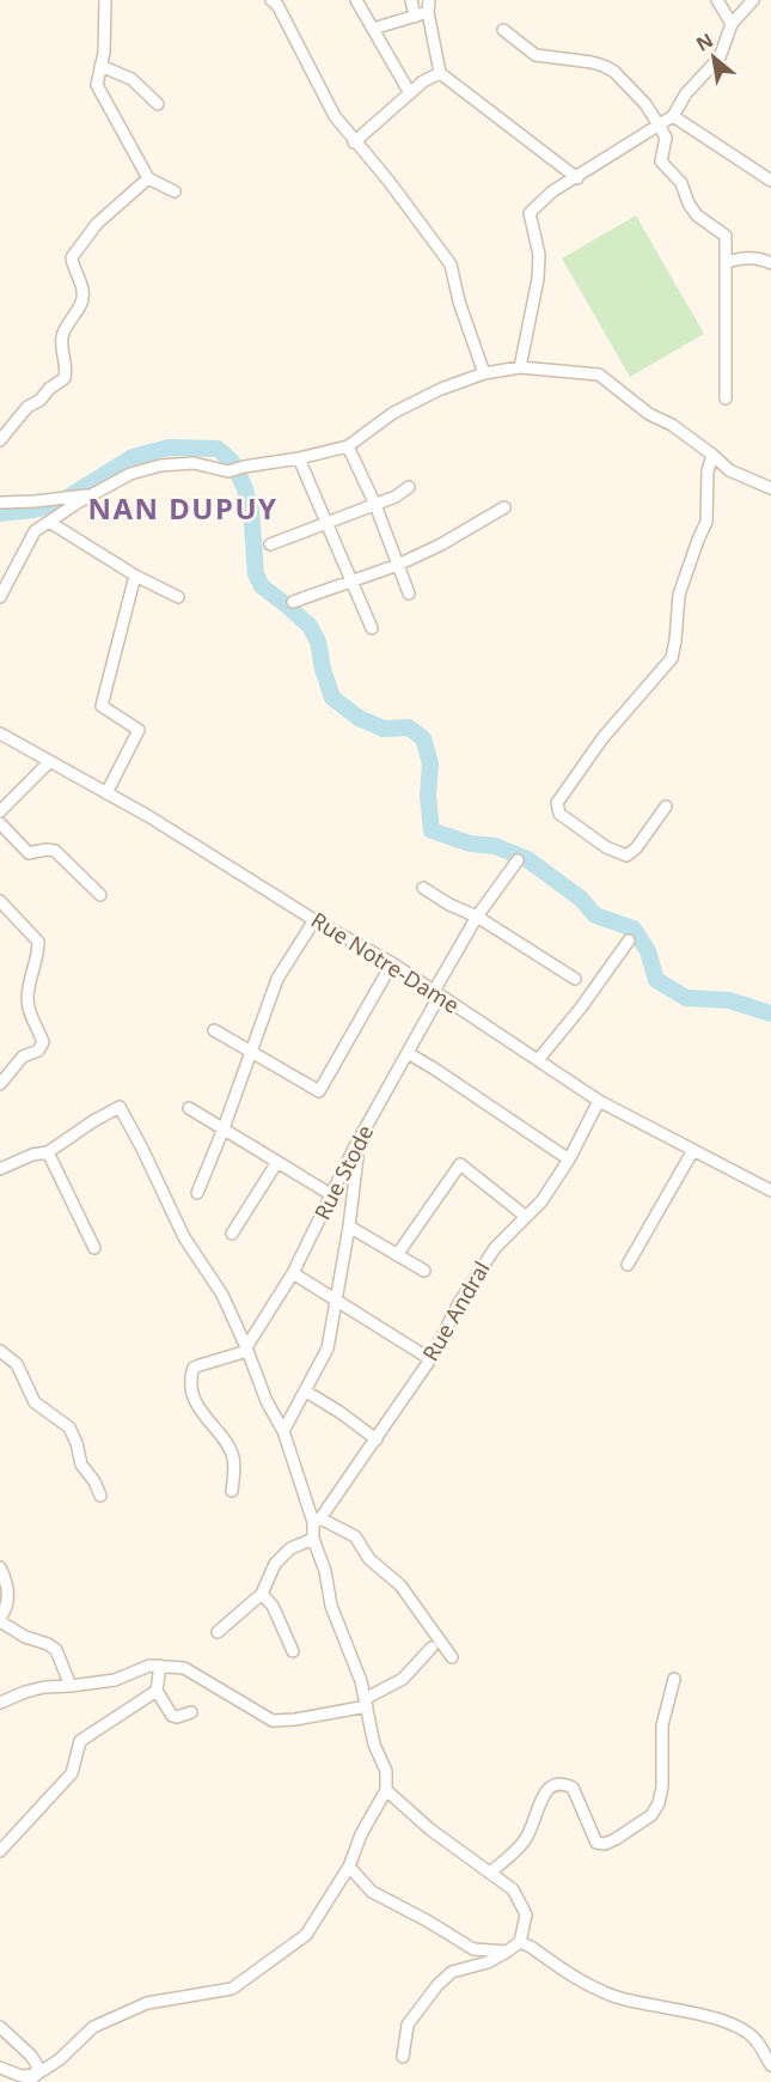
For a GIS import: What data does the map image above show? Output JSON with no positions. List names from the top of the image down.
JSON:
{
  "streets": {
    "street": ["Rue Notre-Dame", "Rue Stode", "Rue Andral"]
  },
  "crossings": [
    ["Rue Notre-Dame", "Rue Stode"],
    ["Rue Notre-Dame", "Rue Andral"]
  ],
  "districts": ["NAN DUPUY"],
  "north": "top left"
}
